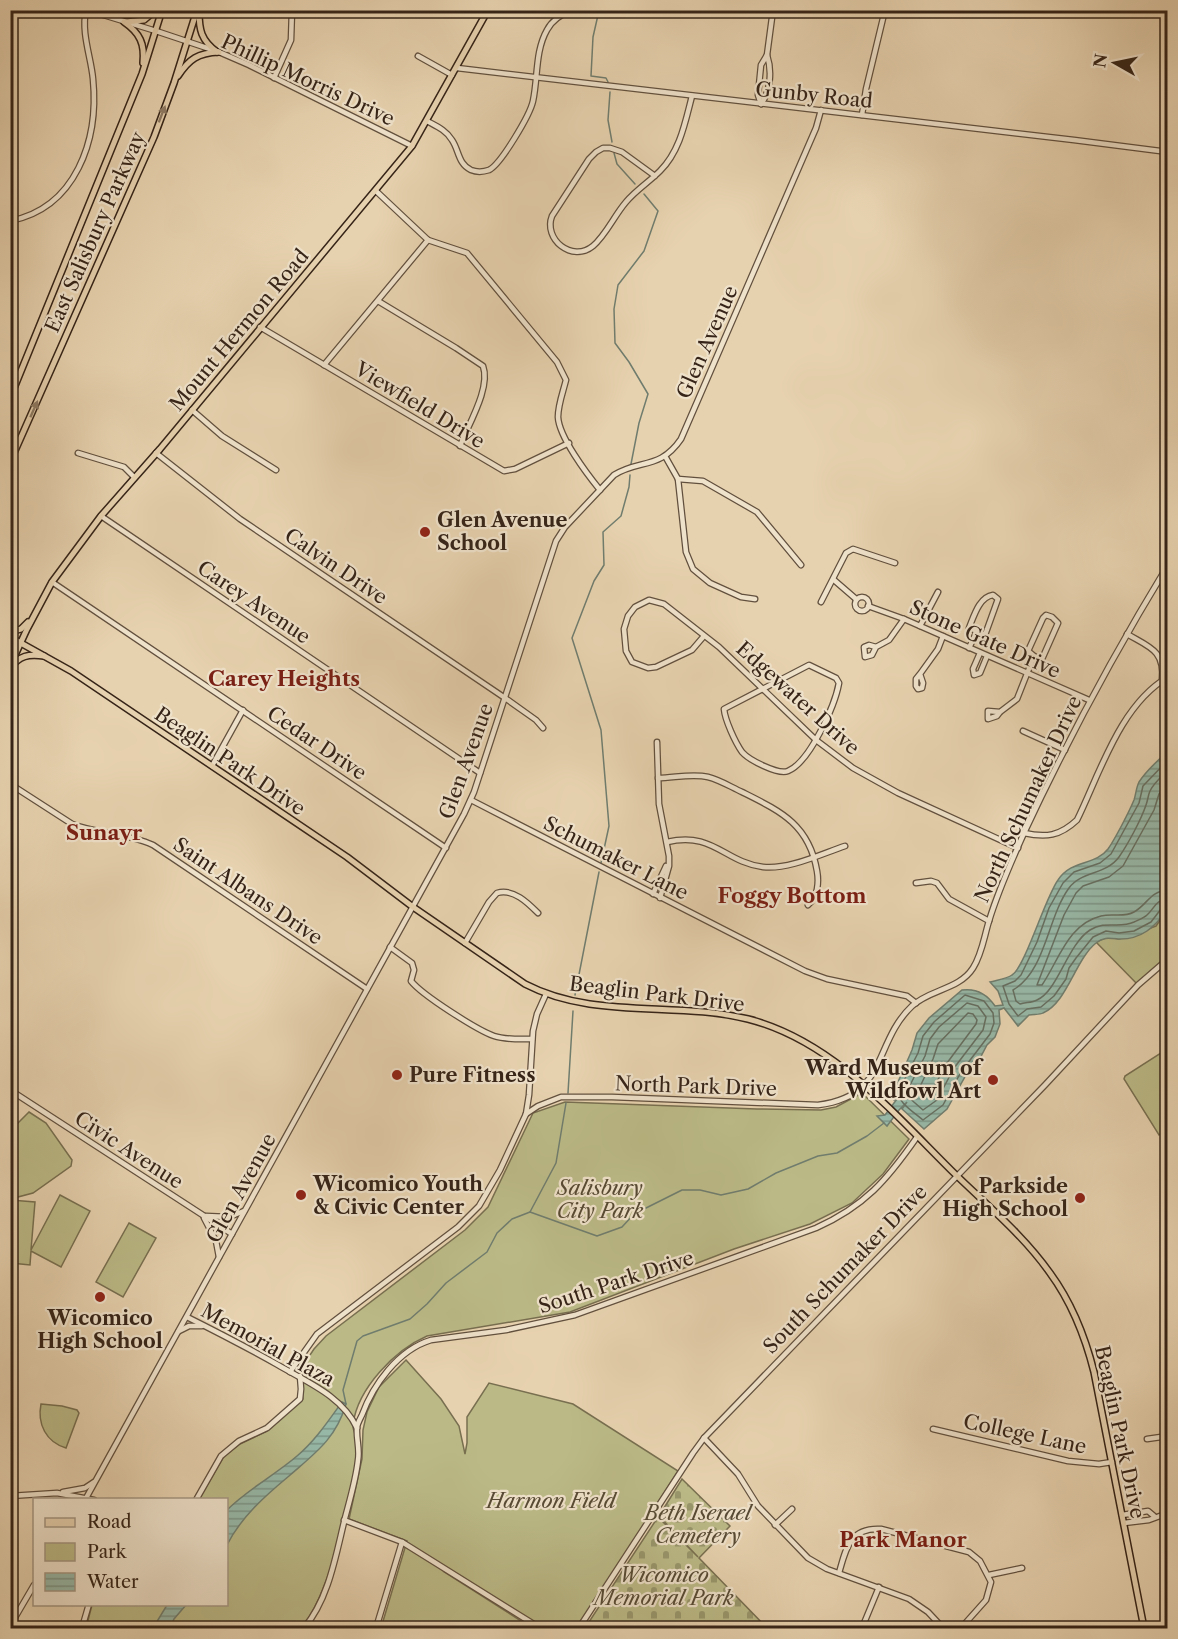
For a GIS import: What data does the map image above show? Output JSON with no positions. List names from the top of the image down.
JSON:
{
  "streets": {
    "main road": ["East Salisbury Parkway", "Mount Hermon Road", "Beaglin Park Drive"],
    "street": [
      "Phillip Morris Drive",
      "Gunby Road",
      "Glen Avenue",
      "Viewfield Drive",
      "Calvin Drive",
      "Carey Avenue",
      "Stone Gate Drive",
      "Edgewater Drive",
      "Cedar Drive",
      "North Schumaker Drive",
      "Schumaker Lane",
      "Saint Albans Drive",
      "North Park Drive",
      "Civic Avenue",
      "South Schumaker Drive",
      "South Park Drive",
      "Memorial Plaza",
      "College Lane"
    ]
  },
  "crossings": [
    ["Phillip Morris Drive", "East Salisbury Parkway"],
    ["Phillip Morris Drive", "Mount Hermon Road"],
    ["Gunby Road", "Mount Hermon Road"],
    ["Gunby Road", "Glen Avenue"],
    ["Mount Hermon Road", "Viewfield Drive"],
    ["Mount Hermon Road", "Calvin Drive"],
    ["Mount Hermon Road", "Carey Avenue"],
    ["Mount Hermon Road", "Cedar Drive"],
    ["Mount Hermon Road", "Beaglin Park Drive"],
    ["Glen Avenue", "Calvin Drive"],
    ["Glen Avenue", "Carey Avenue"],
    ["Glen Avenue", "Cedar Drive"],
    ["Glen Avenue", "Beaglin Park Drive"],
    ["Glen Avenue", "Schumaker Lane"],
    ["Glen Avenue", "Saint Albans Drive"],
    ["Glen Avenue", "Civic Avenue"],
    ["Glen Avenue", "Memorial Plaza"],
    ["Stone Gate Drive", "North Schumaker Drive"],
    ["Edgewater Drive", "North Schumaker Drive"],
    ["Beaglin Park Drive", "North Schumaker Drive"],
    ["Beaglin Park Drive", "North Park Drive"],
    ["Beaglin Park Drive", "South Schumaker Drive"],
    ["Beaglin Park Drive", "South Park Drive"],
    ["Beaglin Park Drive", "College Lane"],
    ["North Schumaker Drive", "Schumaker Lane"],
    ["North Schumaker Drive", "North Park Drive"],
    ["South Park Drive", "Memorial Plaza"]
  ],
  "districts": [
    "Carey Heights",
    "Sunayr",
    "Foggy Bottom",
    "Park Manor"
  ],
  "parks": [
    "Salisbury City Park",
    "Harmon Field",
    "Beth Iserael Cemetery",
    "Wicomico Memorial Park"
  ],
  "places": [
    "Glen Avenue School",
    "Pure Fitness",
    "Ward Museum of Wildfowl Art",
    "Wicomico Youth & Civic Center",
    "Parkside High School",
    "Wicomico High School"
  ],
  "legend": ["Road", "Park", "Water"],
  "north": "left"
}
